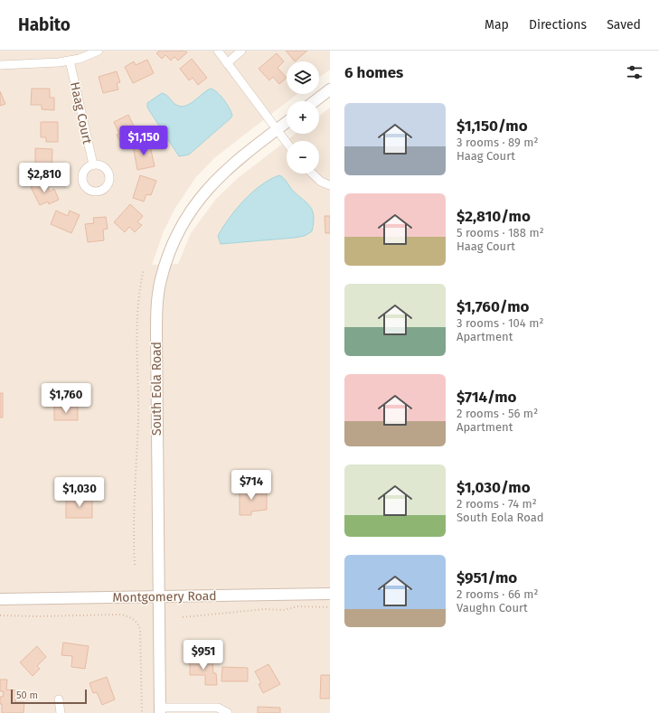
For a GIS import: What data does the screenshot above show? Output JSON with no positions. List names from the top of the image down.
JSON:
{
  "streets": {
    "street": ["Haag Court", "South Eola Road", "Montgomery Road"]
  },
  "crossings": [
    ["South Eola Road", "Montgomery Road"]
  ],
  "scale_bar": "50 m",
  "page": {
    "header": "Habito",
    "nav": ["Map", "Directions", "Saved"],
    "heading": "6 homes",
    "map_buttons": ["+", "−"],
    "list": [
      {
        "name": "$1,150/mo",
        "note": "3 rooms · 89 m² · Haag Court"
      },
      {
        "name": "$2,810/mo",
        "note": "5 rooms · 188 m² · Haag Court"
      },
      {
        "name": "$1,760/mo",
        "note": "3 rooms · 104 m² · Apartment"
      },
      {
        "name": "$714/mo",
        "note": "2 rooms · 56 m² · Apartment"
      },
      {
        "name": "$1,030/mo",
        "note": "2 rooms · 74 m² · South Eola Road"
      },
      {
        "name": "$951/mo",
        "note": "2 rooms · 66 m² · Vaughn Court"
      }
    ],
    "price": [
      "$1,150",
      "$2,810",
      "$1,760",
      "$714",
      "$1,030",
      "$951"
    ],
    "scale": "50 m"
  }
}
